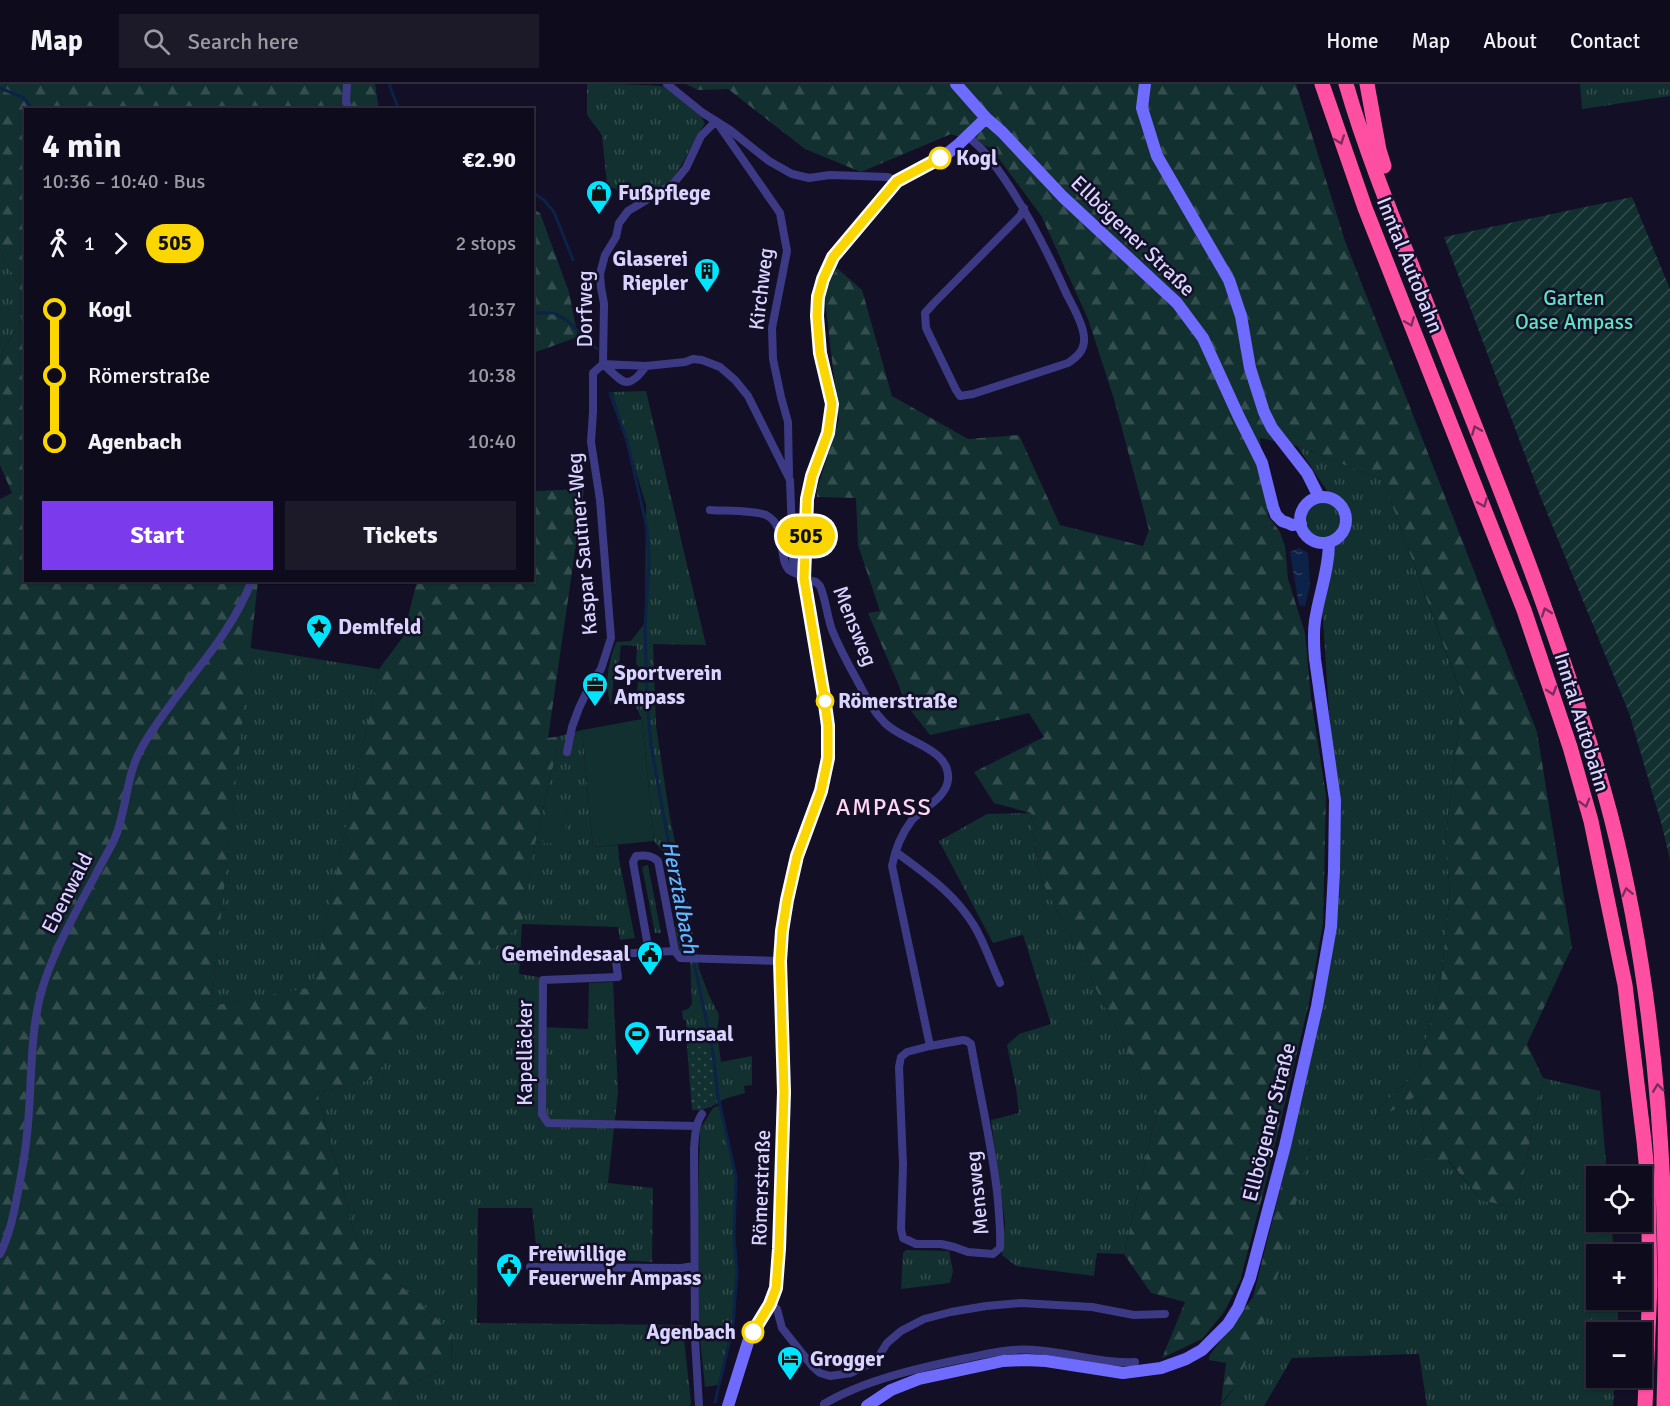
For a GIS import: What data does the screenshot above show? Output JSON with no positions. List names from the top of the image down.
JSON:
{
  "streets": {
    "highway": ["Inntal Autobahn"],
    "main road": ["Ellbögener Straße", "Römerstraße"],
    "street": [
      "Kirchweg",
      "Dorfweg",
      "Kaspar Sautner-Weg",
      "Mensweg",
      "Ebenwald",
      "Kapelläcker"
    ]
  },
  "crossings": [
    ["Ellbögener Straße", "Römerstraße"],
    ["Kirchweg", "Dorfweg"],
    ["Kirchweg", "Römerstraße"],
    ["Dorfweg", "Kaspar Sautner-Weg"],
    ["Dorfweg", "Mensweg"],
    ["Dorfweg", "Römerstraße"],
    ["Mensweg", "Römerstraße"]
  ],
  "districts": ["AMPASS"],
  "water": ["Herztalbach"],
  "parks": ["Garten Oase Ampass"],
  "places": {
    "other": ["Kogl", "Römerstraße", "Agenbach"],
    "shop": ["Fußpflege"],
    "building": ["Glaserei Riepler"],
    "place": ["Demlfeld"],
    "office": ["Sportverein Ampass"],
    "public building": ["Gemeindesaal", "Freiwillige Feuerwehr Ampass"],
    "sports": ["Turnsaal"],
    "hotel": ["Grogger"]
  },
  "lines": ["bus line 505"],
  "page": {
    "header": "Map",
    "search": "Search here",
    "nav": [
      "Home",
      "Map",
      "About",
      "Contact"
    ],
    "on_map": "505",
    "heading": ["4 min", "10:36 – 10:40 · Bus", "€2.90"],
    "legs": ["1", "505", "2 stops"],
    "list": [
      {
        "name": "Kogl",
        "value": "10:37"
      },
      {
        "name": "Römerstraße",
        "value": "10:38"
      },
      {
        "name": "Agenbach",
        "value": "10:40"
      }
    ],
    "buttons": ["Start", "Tickets"],
    "map_buttons": ["+", "−"]
  }
}
